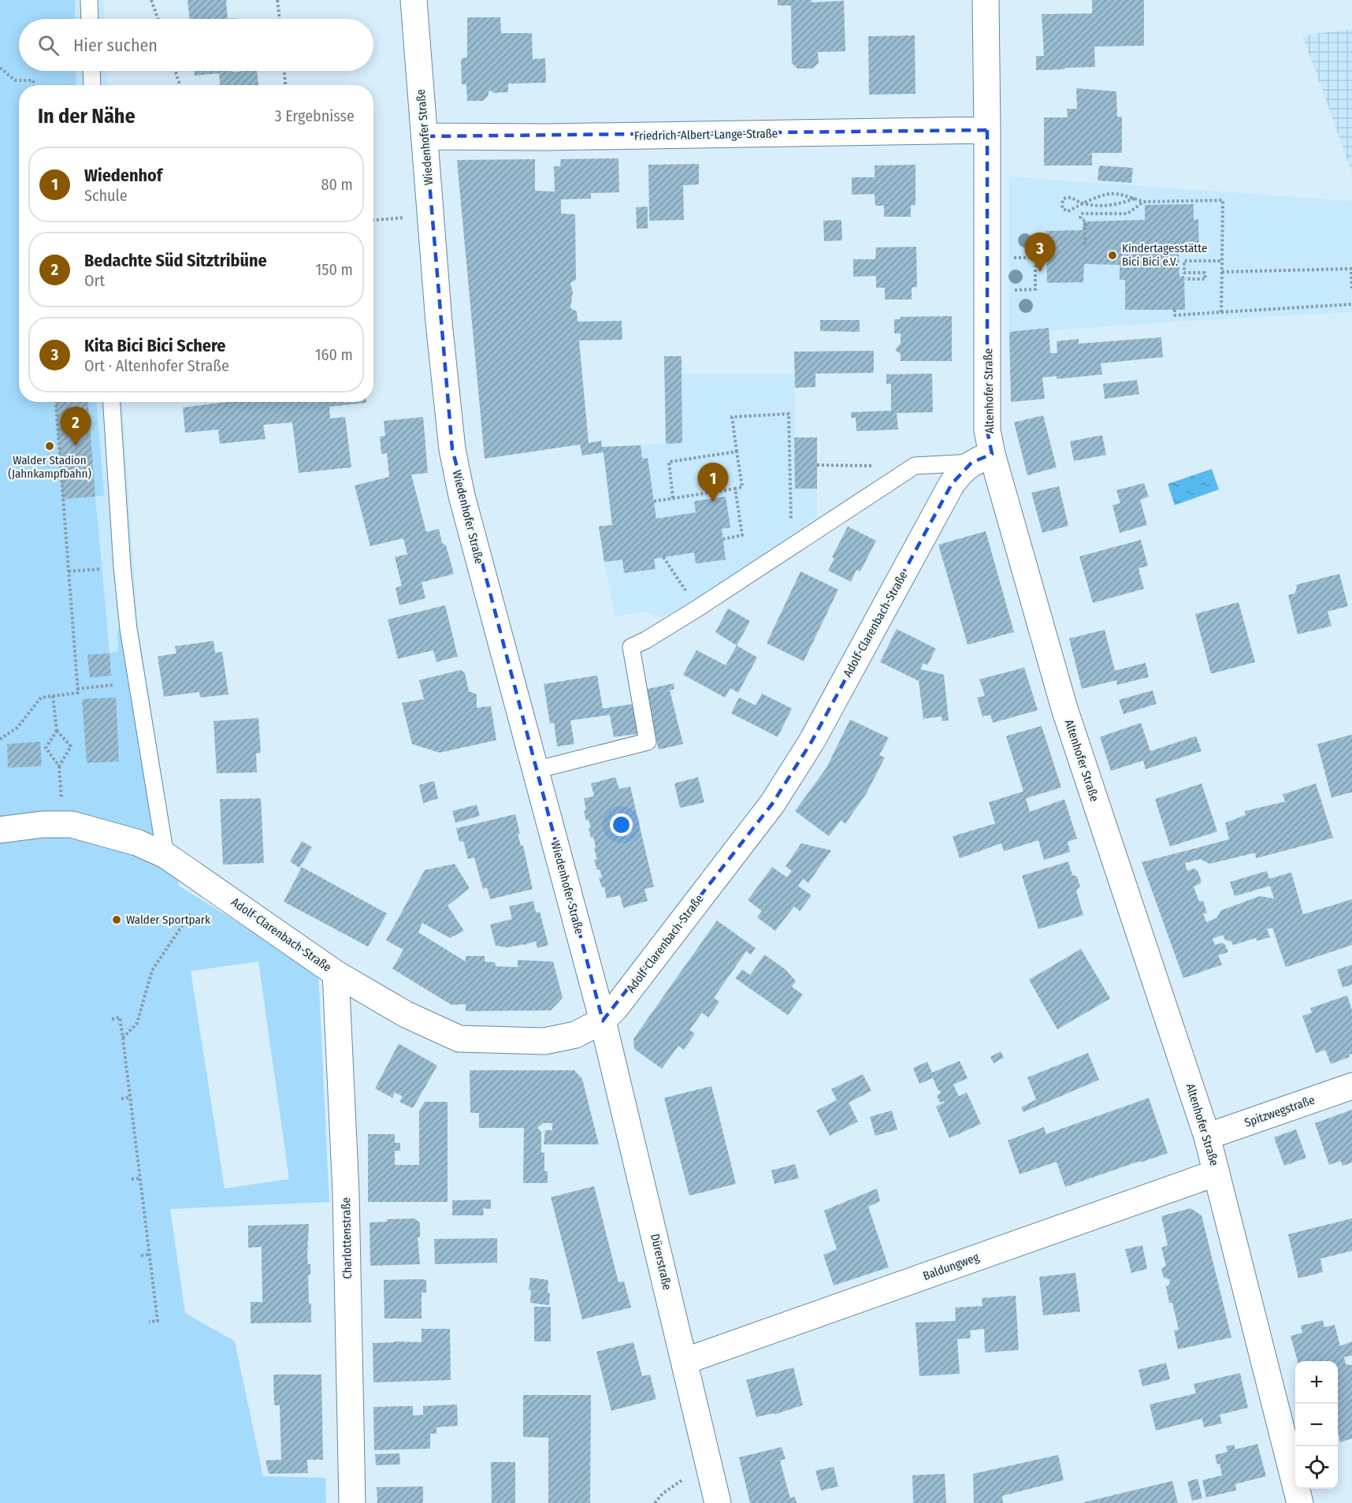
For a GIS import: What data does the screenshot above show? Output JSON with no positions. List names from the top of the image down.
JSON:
{
  "streets": {
    "street": [
      "Friedrich-Albert-Lange-Straße",
      "Wiedenhofer Straße",
      "Altenhofer Straße",
      "Adolf-Clarenbach-Straße",
      "Spitzwegstraße",
      "Charlottenstraße",
      "Dürerstraße",
      "Baldungweg"
    ]
  },
  "crossings": [
    ["Friedrich-Albert-Lange-Straße", "Wiedenhofer Straße"],
    ["Friedrich-Albert-Lange-Straße", "Altenhofer Straße"],
    ["Wiedenhofer Straße", "Adolf-Clarenbach-Straße"],
    ["Wiedenhofer Straße", "Dürerstraße"],
    ["Altenhofer Straße", "Adolf-Clarenbach-Straße"],
    ["Altenhofer Straße", "Spitzwegstraße"],
    ["Altenhofer Straße", "Baldungweg"],
    ["Adolf-Clarenbach-Straße", "Charlottenstraße"],
    ["Adolf-Clarenbach-Straße", "Dürerstraße"],
    ["Dürerstraße", "Baldungweg"]
  ],
  "places": ["Kindertagesstätte Bici Bici e.V.", "Walder Stadion (Jahnkampfbahn)", "Walder Sportpark"],
  "page": {
    "search": "Hier suchen",
    "heading": ["In der Nähe", "3 Ergebnisse"],
    "list": [
      {
        "mark": "1",
        "name": "Wiedenhof",
        "note": "Schule",
        "value": "80 m"
      },
      {
        "mark": "2",
        "name": "Bedachte Süd Sitztribüne",
        "note": "Ort",
        "value": "150 m"
      },
      {
        "mark": "3",
        "name": "Kita Bici Bici Schere",
        "note": "Ort · Altenhofer Straße",
        "value": "160 m"
      }
    ],
    "pins": ["3", "2", "1"],
    "map_buttons": ["+", "−"]
  }
}
